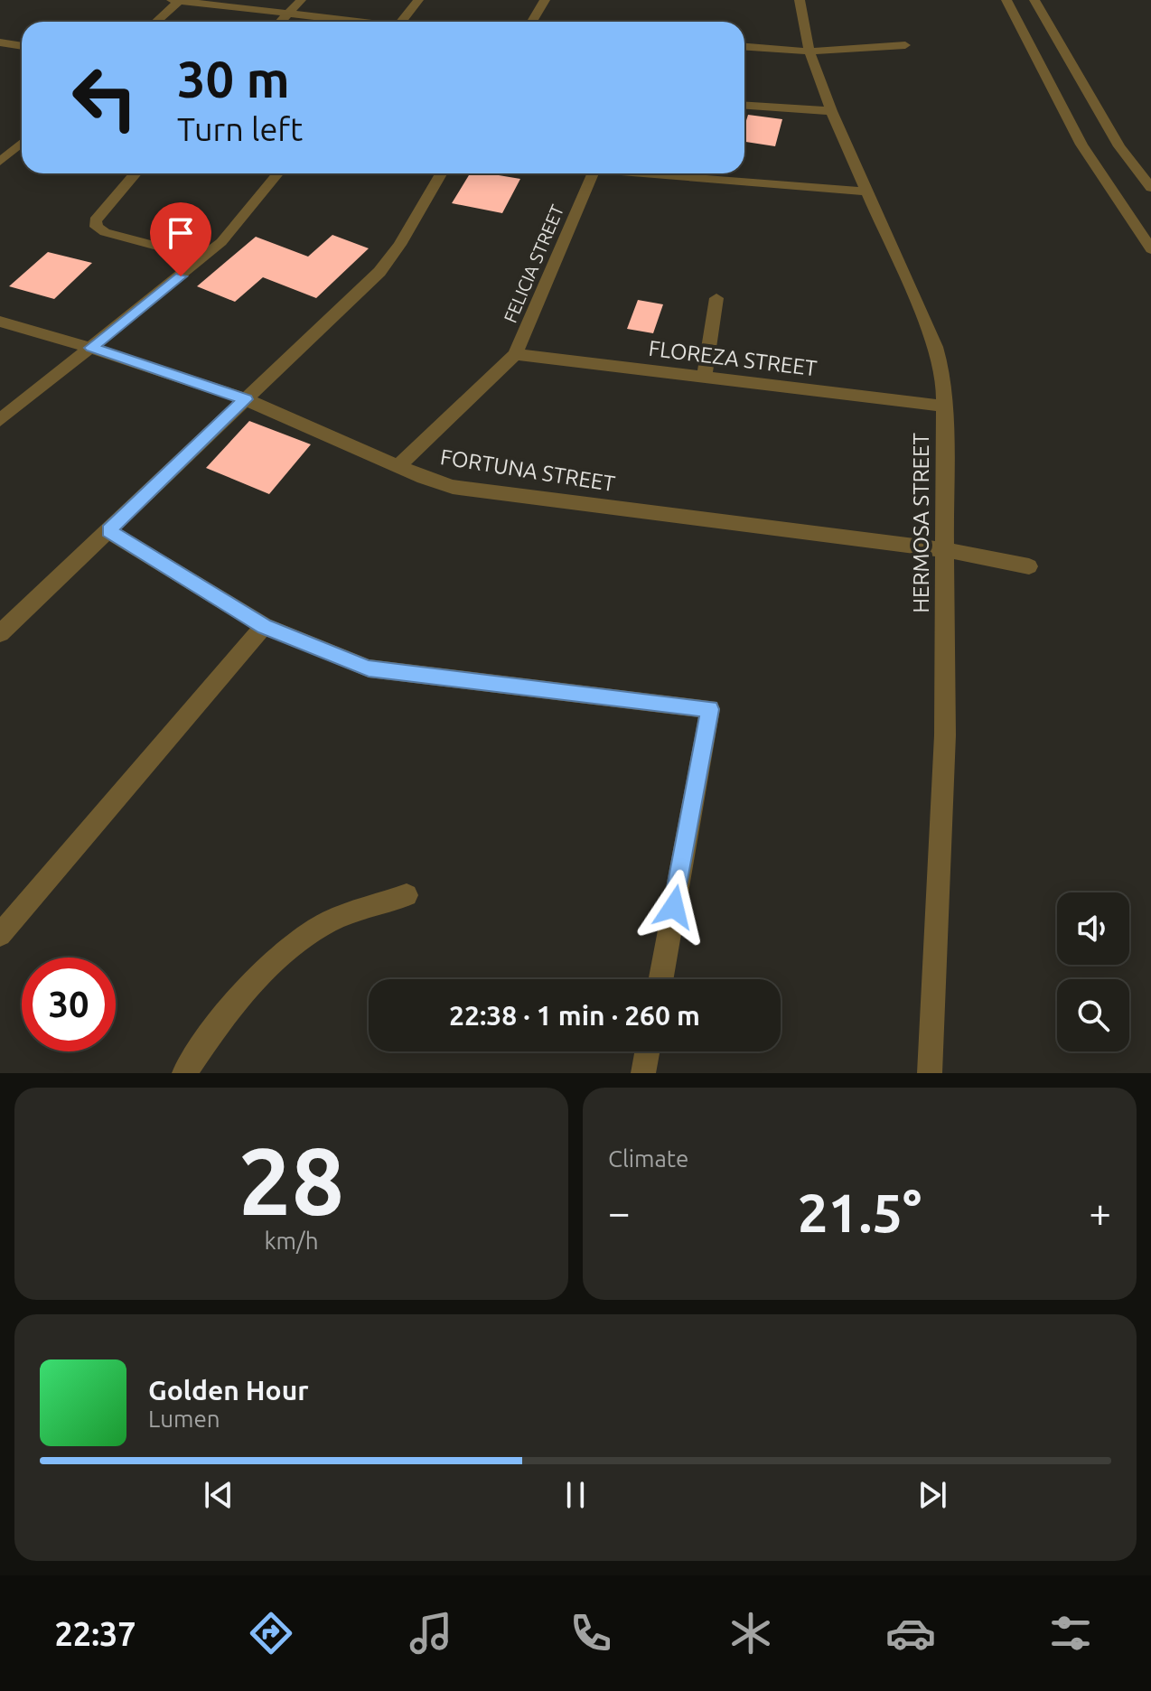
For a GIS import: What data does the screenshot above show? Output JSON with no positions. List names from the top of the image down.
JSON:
{
  "streets": {
    "street": [
      "FELICIA STREET",
      "FLOREZA STREET",
      "FORTUNA STREET",
      "HERMOSA STREET"
    ]
  },
  "crossings": [
    ["FELICIA STREET", "FLOREZA STREET"],
    ["FELICIA STREET", "FORTUNA STREET"],
    ["FELICIA STREET", "HERMOSA STREET"],
    ["FLOREZA STREET", "HERMOSA STREET"],
    ["FORTUNA STREET", "HERMOSA STREET"]
  ],
  "page": {
    "turn": ["30 m", "Turn left"],
    "limit": "30",
    "trip": "22:38 · 1 min · 260 m",
    "tile": [
      ["28", "km/h"],
      "Climate"
    ],
    "heat": ["−", "21.5°", "+"],
    "song": ["Golden Hour", "Lumen"],
    "tabs": "22:37"
  }
}
